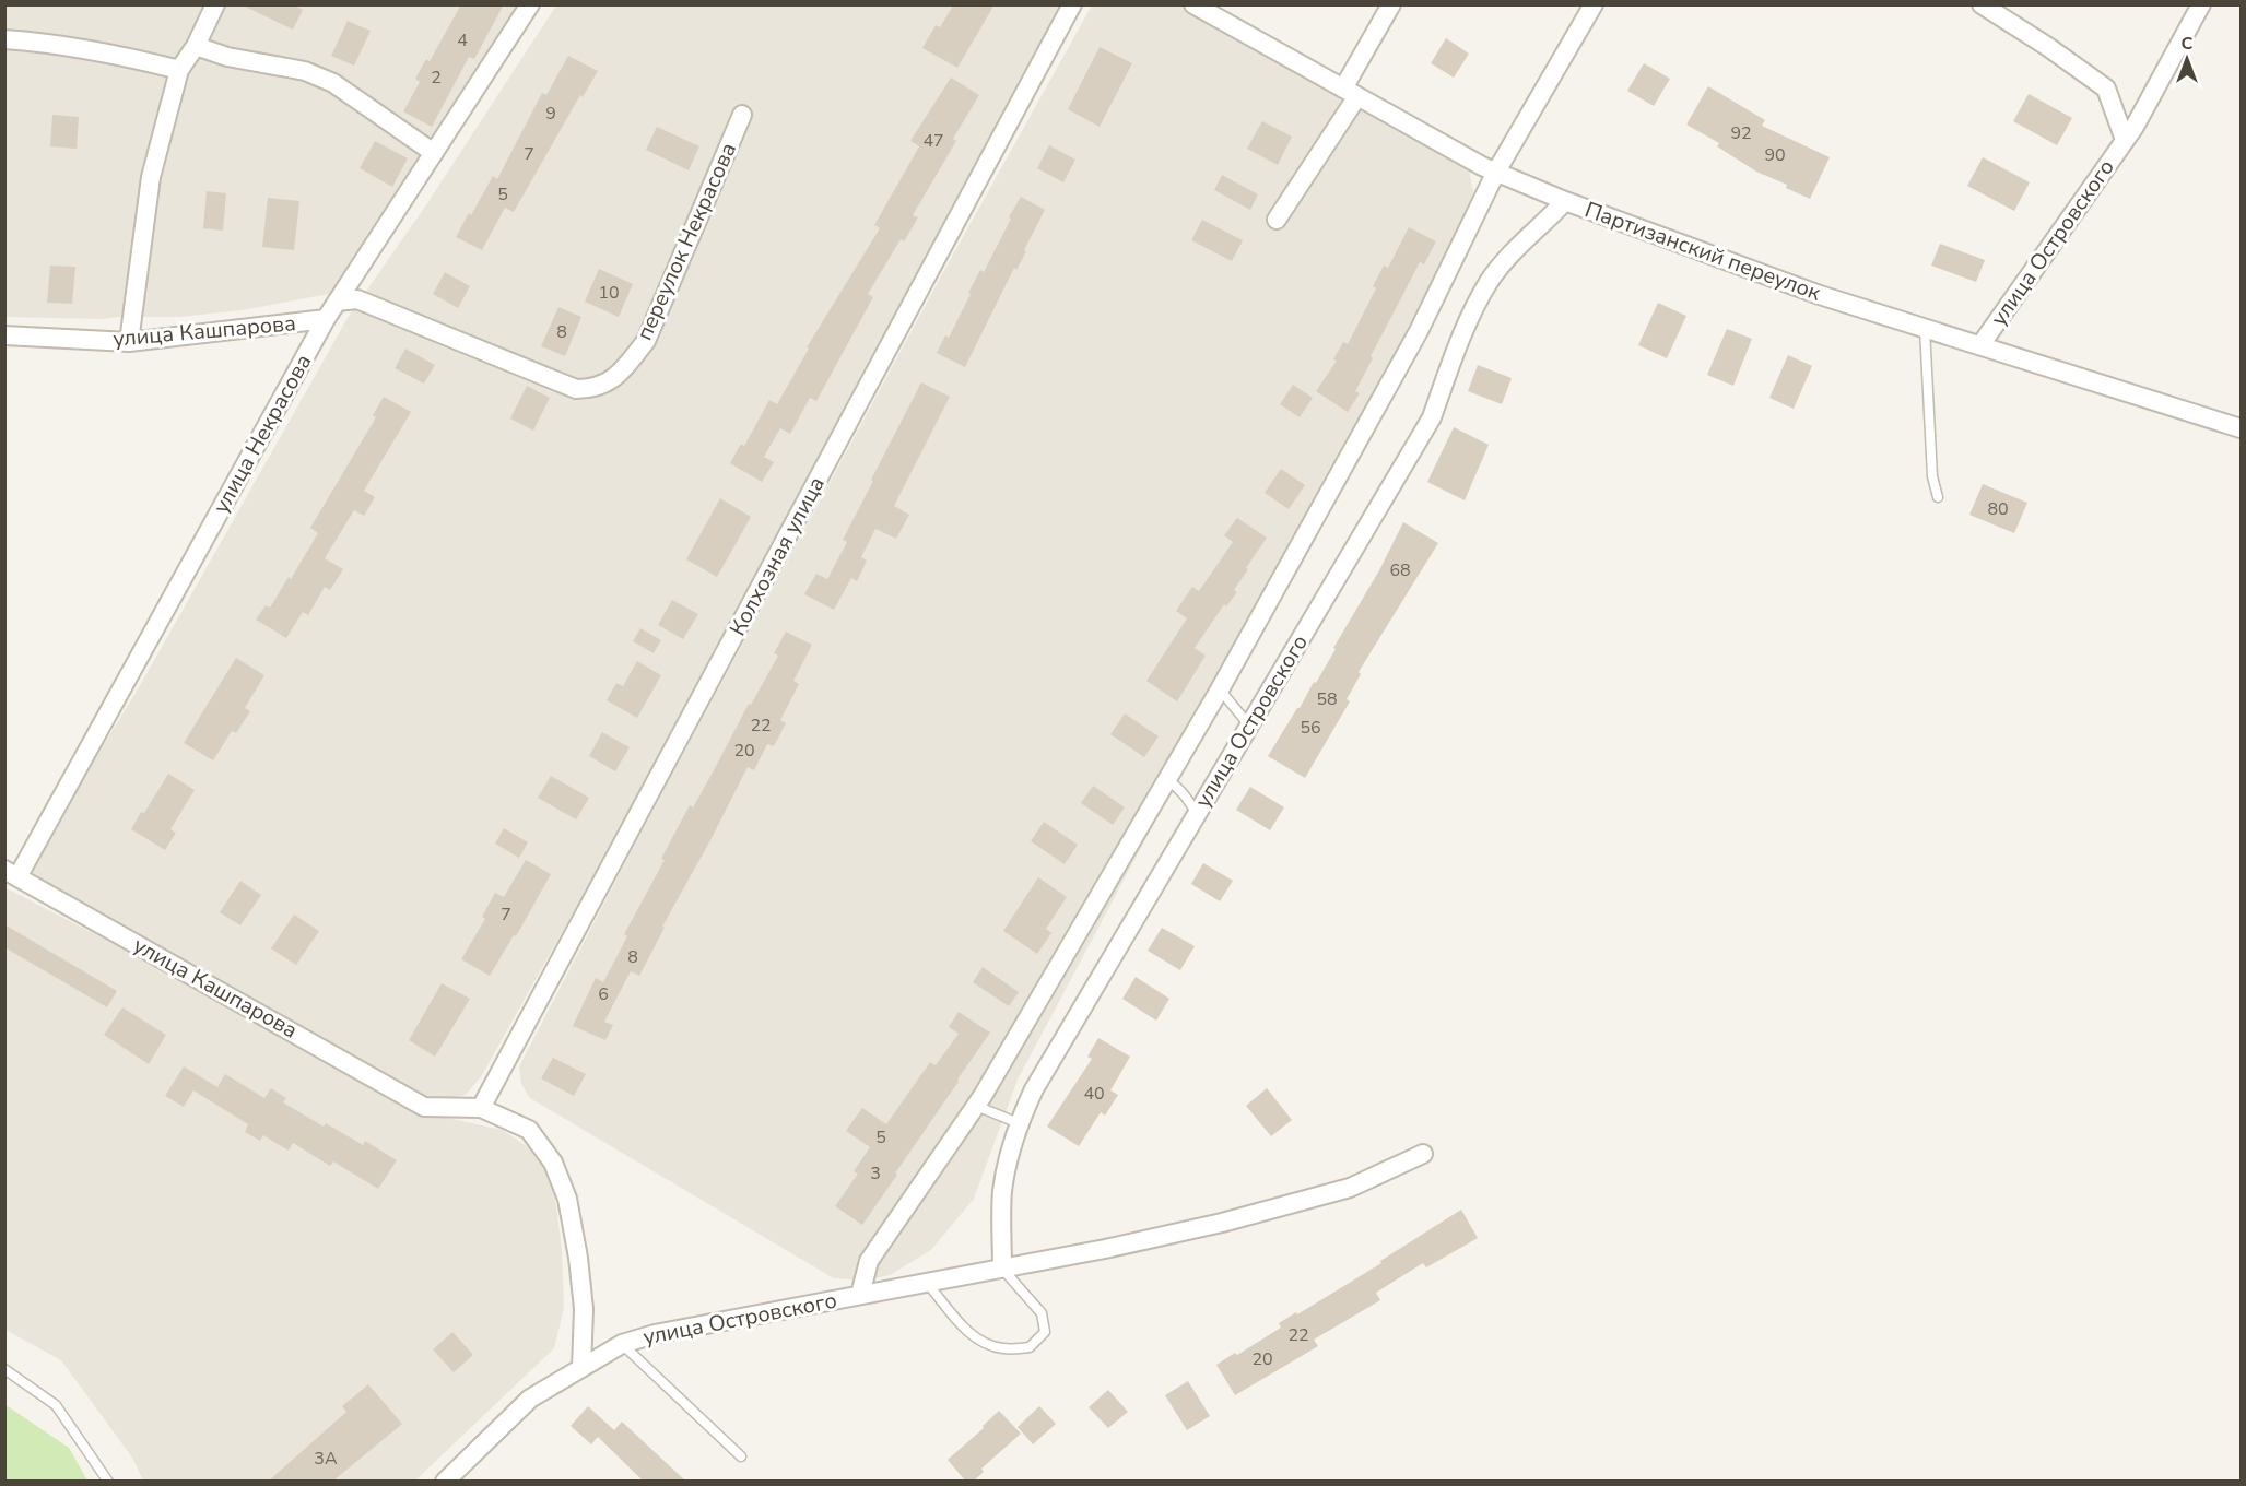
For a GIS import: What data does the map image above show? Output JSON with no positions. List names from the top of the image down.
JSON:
{
  "streets": {
    "street": [
      "переулок Некрасова",
      "улица Островского",
      "Партизанский переулок",
      "улица Кашпарова",
      "улица Некрасова",
      "Колхозная улица"
    ]
  },
  "crossings": [
    ["переулок Некрасова", "улица Некрасова"],
    ["улица Островского", "Партизанский переулок"],
    ["улица Кашпарова", "улица Некрасова"],
    ["улица Кашпарова", "Колхозная улица"]
  ],
  "house_numbers": [
    "4",
    "2",
    "9",
    "92",
    "47",
    "7",
    "90",
    "5",
    "10",
    "8",
    "80",
    "68",
    "58",
    "22",
    "56",
    "20",
    "7",
    "8",
    "6",
    "40",
    "5",
    "3",
    "22",
    "20",
    "3А"
  ],
  "north": "top"
}
